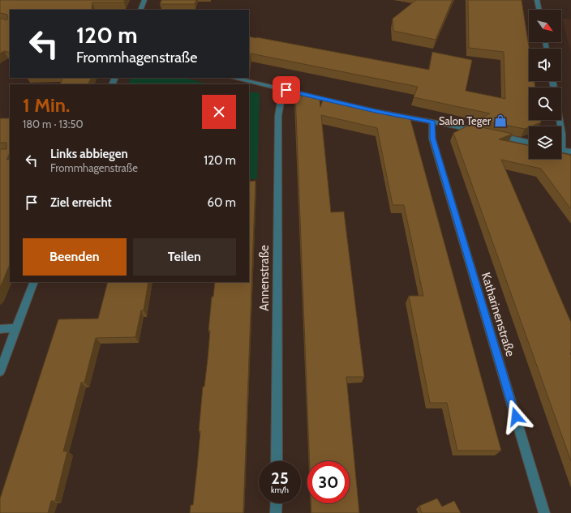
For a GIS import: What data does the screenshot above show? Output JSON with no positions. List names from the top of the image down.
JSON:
{
  "streets": {
    "street": ["Annenstraße", "Katharinenstraße"]
  },
  "places": {
    "shop": ["Salon Teger"]
  },
  "north": "bottom right",
  "page": {
    "turn": ["120 m", "Frommhagenstraße"],
    "heading": ["1 Min.", "180 m · 13:50"],
    "list": [
      {
        "name": "Links abbiegen",
        "note": "Frommhagenstraße",
        "value": "120 m"
      },
      {
        "name": "Ziel erreicht",
        "value": "60 m"
      }
    ],
    "buttons": ["Beenden", "Teilen"],
    "speed": "25 km/h",
    "limit": "30"
  }
}
